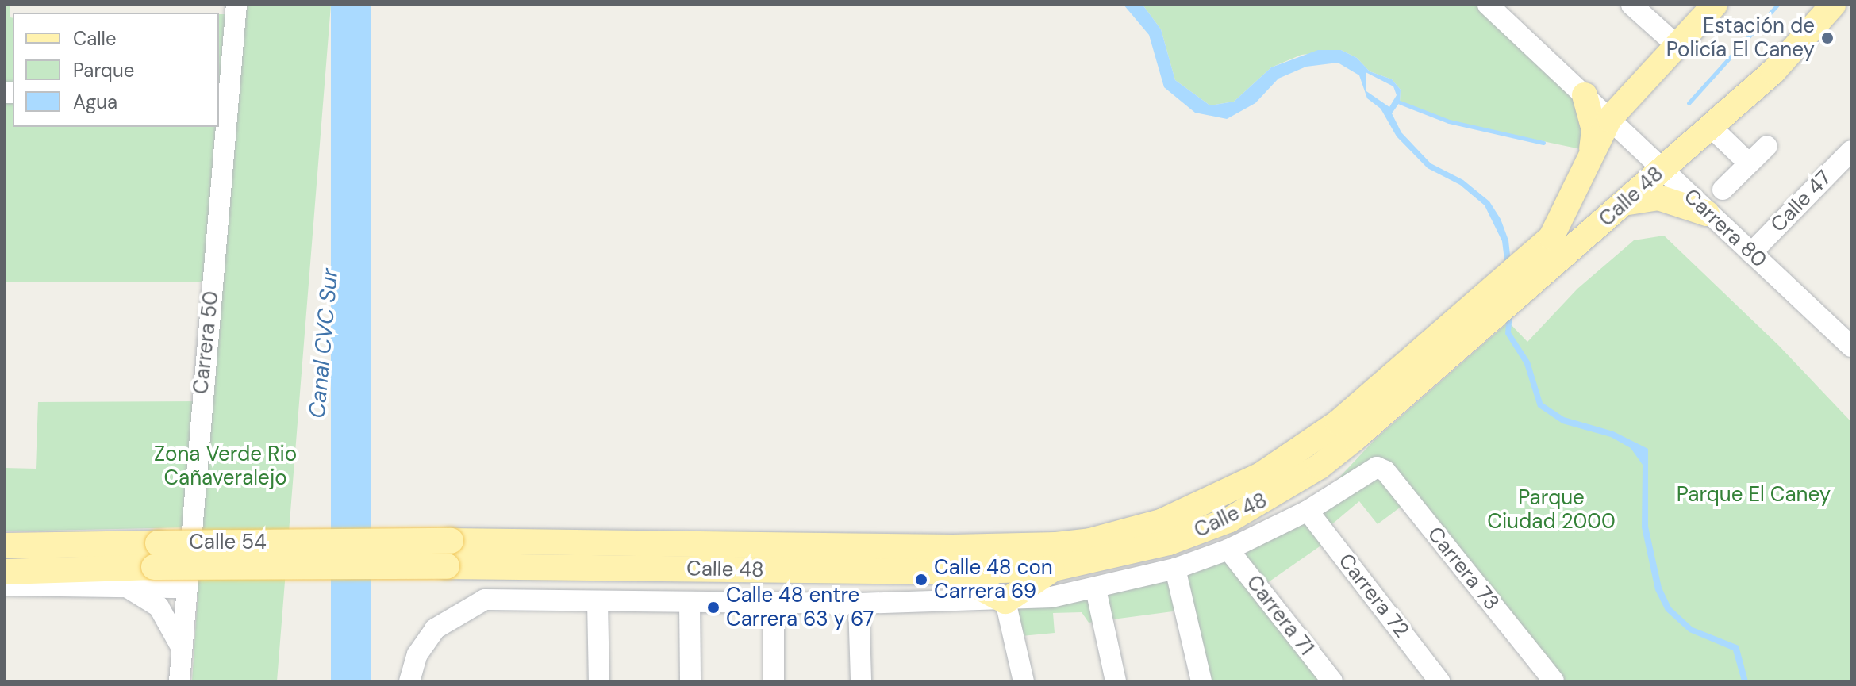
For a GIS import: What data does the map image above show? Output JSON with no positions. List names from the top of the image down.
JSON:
{
  "streets": {
    "main road": ["Calle 48", "Calle 54"],
    "street": [
      "Calle 47",
      "Carrera 80",
      "Carrera 50",
      "Carrera 73",
      "Carrera 72",
      "Carrera 71"
    ]
  },
  "crossings": [
    ["Calle 48", "Carrera 80"],
    ["Calle 48", "Calle 54"],
    ["Calle 48", "Carrera 73"],
    ["Calle 48", "Carrera 72"],
    ["Calle 48", "Carrera 71"],
    ["Calle 47", "Carrera 80"]
  ],
  "water": ["Canal CVC Sur"],
  "parks": ["Zona Verde Rio Cañaveralejo", "Parque El Caney", "Parque Ciudad 2000"],
  "places": ["Estación de Policía El Caney", "Calle 48 con Carrera 69", "Calle 48 entre Carrera 63 y 67"],
  "legend": ["Calle", "Parque", "Agua"]
}
